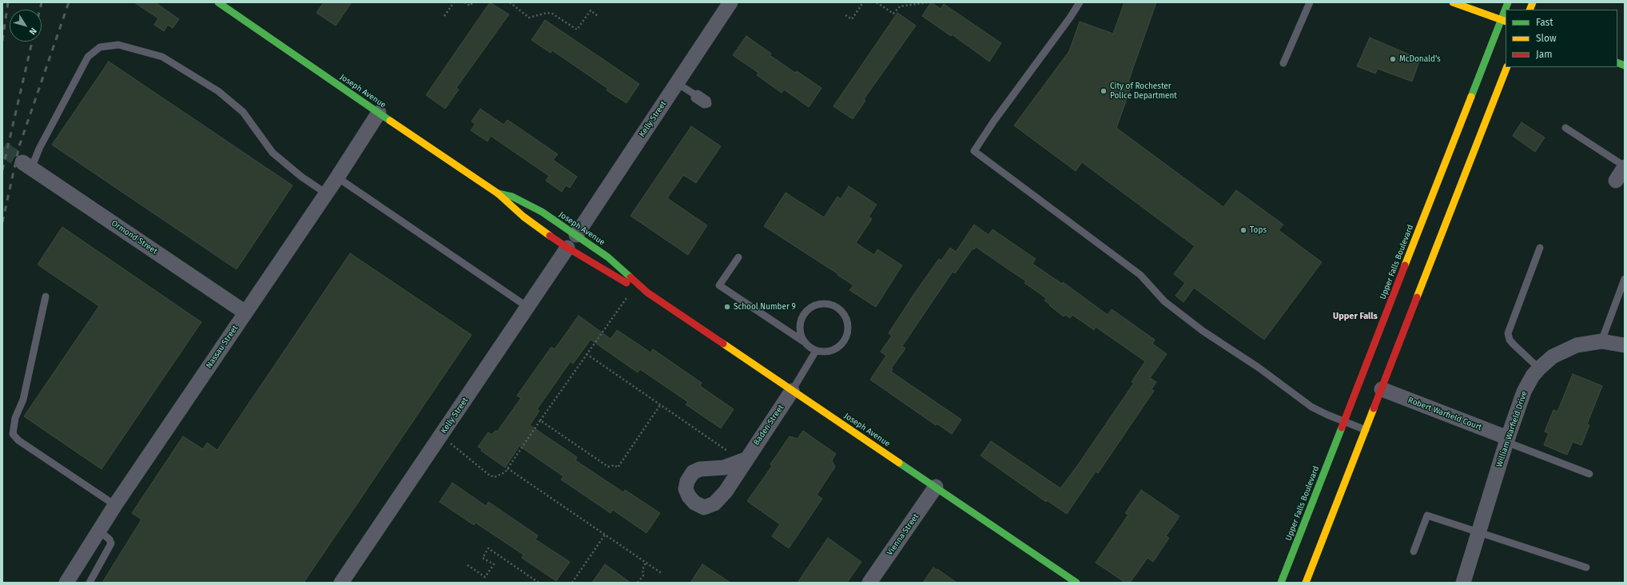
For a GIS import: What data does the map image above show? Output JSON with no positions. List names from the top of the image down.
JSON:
{
  "streets": {
    "main road": ["Joseph Avenue", "Upper Falls Boulevard"],
    "street": [
      "Kelly Street",
      "Ormond Street",
      "Nassau Street",
      "Robert Warfield Court",
      "Baden Street",
      "William Warfield Drive",
      "Vienna Street"
    ]
  },
  "crossings": [
    ["Joseph Avenue", "Kelly Street"],
    ["Joseph Avenue", "Nassau Street"],
    ["Joseph Avenue", "Baden Street"],
    ["Joseph Avenue", "Vienna Street"],
    ["Ormond Street", "Nassau Street"],
    ["Robert Warfield Court", "William Warfield Drive"]
  ],
  "districts": ["Upper Falls"],
  "places": [
    "McDonald's",
    "City of Rochester Police Department",
    "Tops",
    "School Number 9"
  ],
  "legend": ["Fast", "Slow", "Jam"],
  "north": "bottom right"
}
